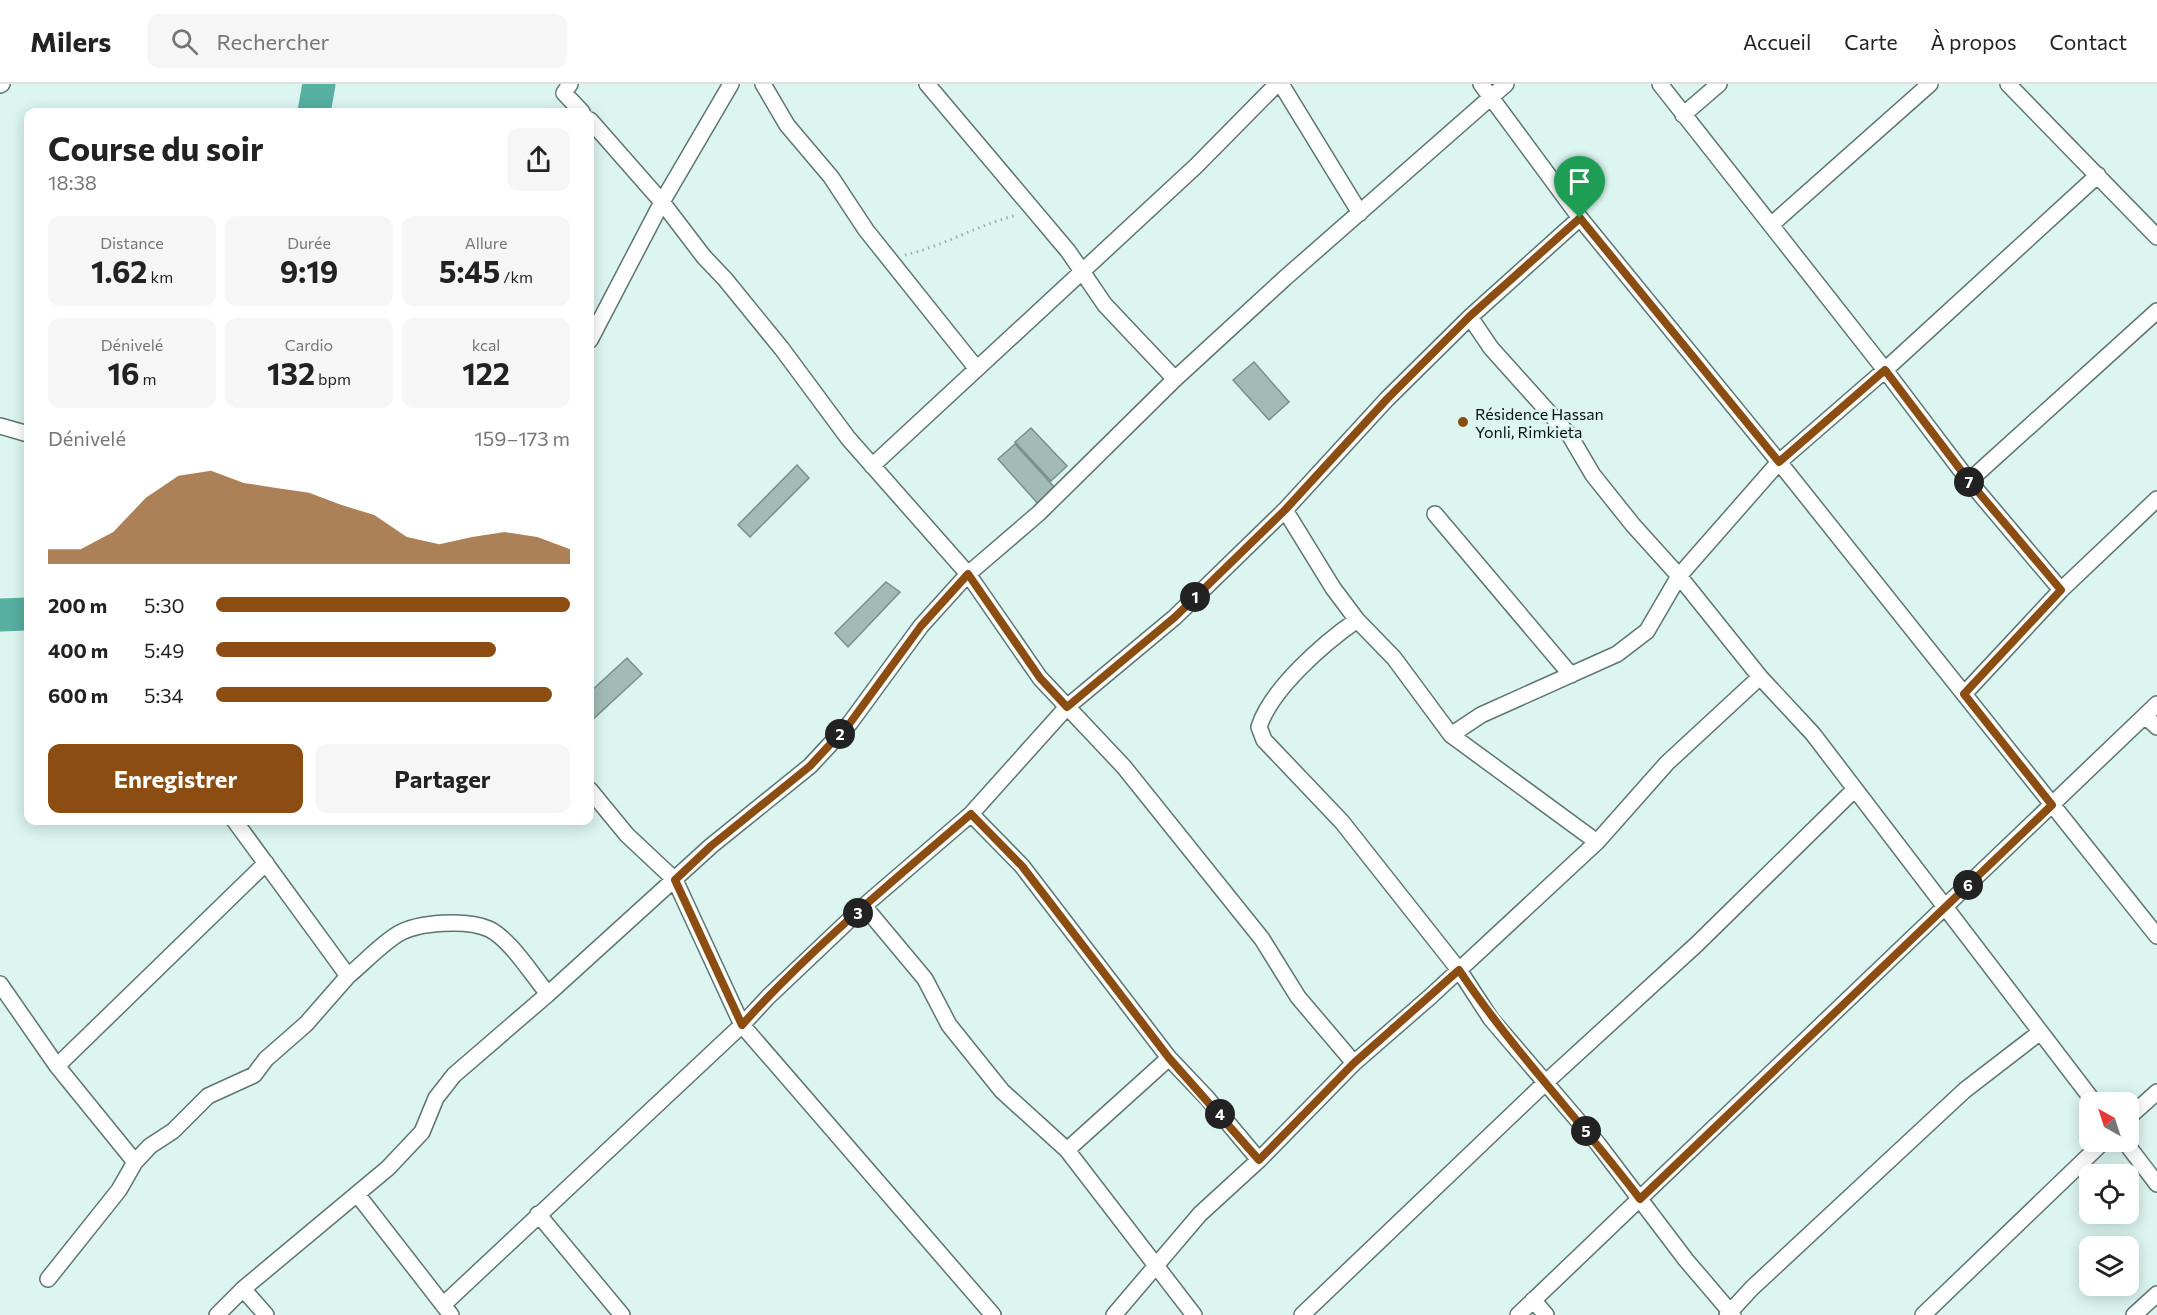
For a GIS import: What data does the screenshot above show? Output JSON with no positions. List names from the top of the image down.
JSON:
{
  "places": ["Résidence Hassan Yonli, Rimkieta"],
  "north": "top left",
  "page": {
    "header": "Milers",
    "search": "Rechercher",
    "nav": [
      "Accueil",
      "Carte",
      "À propos",
      "Contact"
    ],
    "heading": ["Course du soir", "18:38"],
    "stats": [
      ["Distance", "1.62 km"],
      ["Durée", "9:19"],
      ["Allure", "5:45 /km"],
      ["Dénivelé", "16 m"],
      ["Cardio", "132 bpm"],
      ["kcal", "122"]
    ],
    "chart": ["Dénivelé", "159–173 m"],
    "pins": [
      "7",
      "1",
      "2",
      "6",
      "3",
      "4",
      "5"
    ],
    "list": [
      {
        "name": "200 m",
        "note": "5:30"
      },
      {
        "name": "400 m",
        "note": "5:49"
      },
      {
        "name": "600 m",
        "note": "5:34"
      }
    ],
    "buttons": ["Enregistrer", "Partager"]
  }
}
